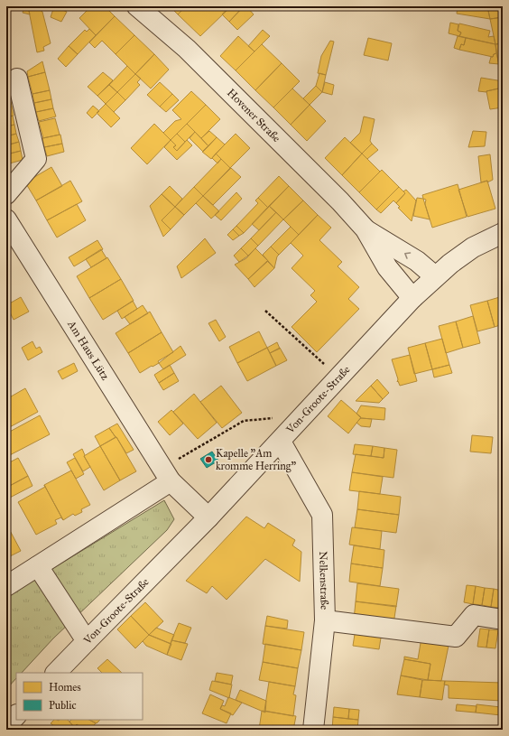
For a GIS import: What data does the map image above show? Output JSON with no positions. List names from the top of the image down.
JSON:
{
  "streets": {
    "street": [
      "Hovener Straße",
      "Am Haus Lütz",
      "Von-Groote-Straße",
      "Nelkenstraße"
    ]
  },
  "crossings": [
    ["Hovener Straße", "Von-Groote-Straße"],
    ["Am Haus Lütz", "Von-Groote-Straße"],
    ["Von-Groote-Straße", "Nelkenstraße"]
  ],
  "places": ["Kapelle \"Am kromme Herring\""],
  "legend": ["Homes", "Public"]
}
